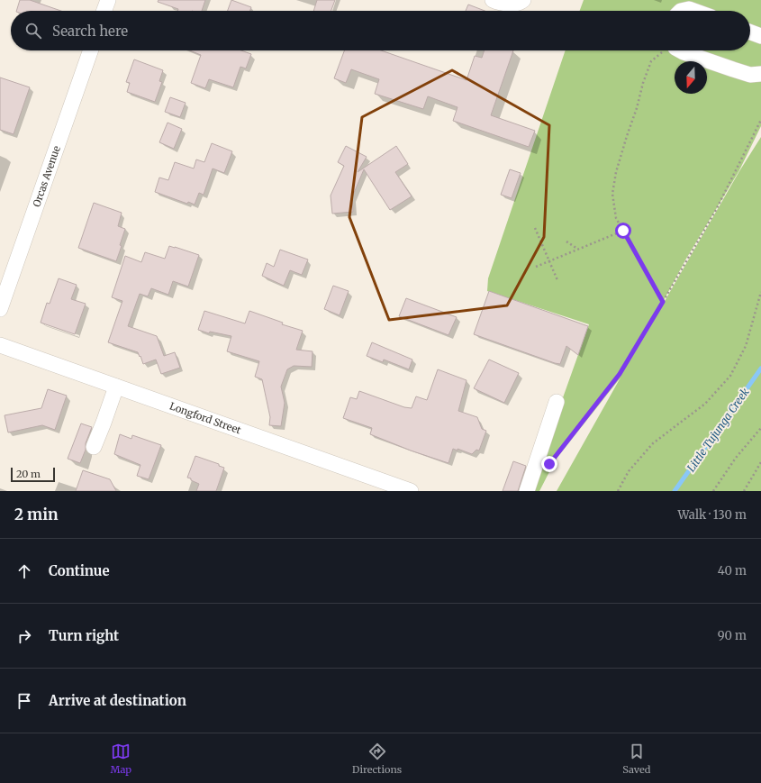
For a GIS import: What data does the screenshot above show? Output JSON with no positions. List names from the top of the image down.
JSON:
{
  "streets": {
    "street": ["Orcas Avenue", "Longford Street"]
  },
  "water": ["Little Tujunga Creek"],
  "scale_bar": "20 m",
  "north": "bottom",
  "page": {
    "search": "Search here",
    "scale": "20 m",
    "heading": ["2 min", "Walk · 130 m"],
    "list": [
      ["Continue", "40 m"],
      ["Turn right", "90 m"],
      "Arrive at destination"
    ],
    "nav": ["Map", "Directions", "Saved"]
  }
}
